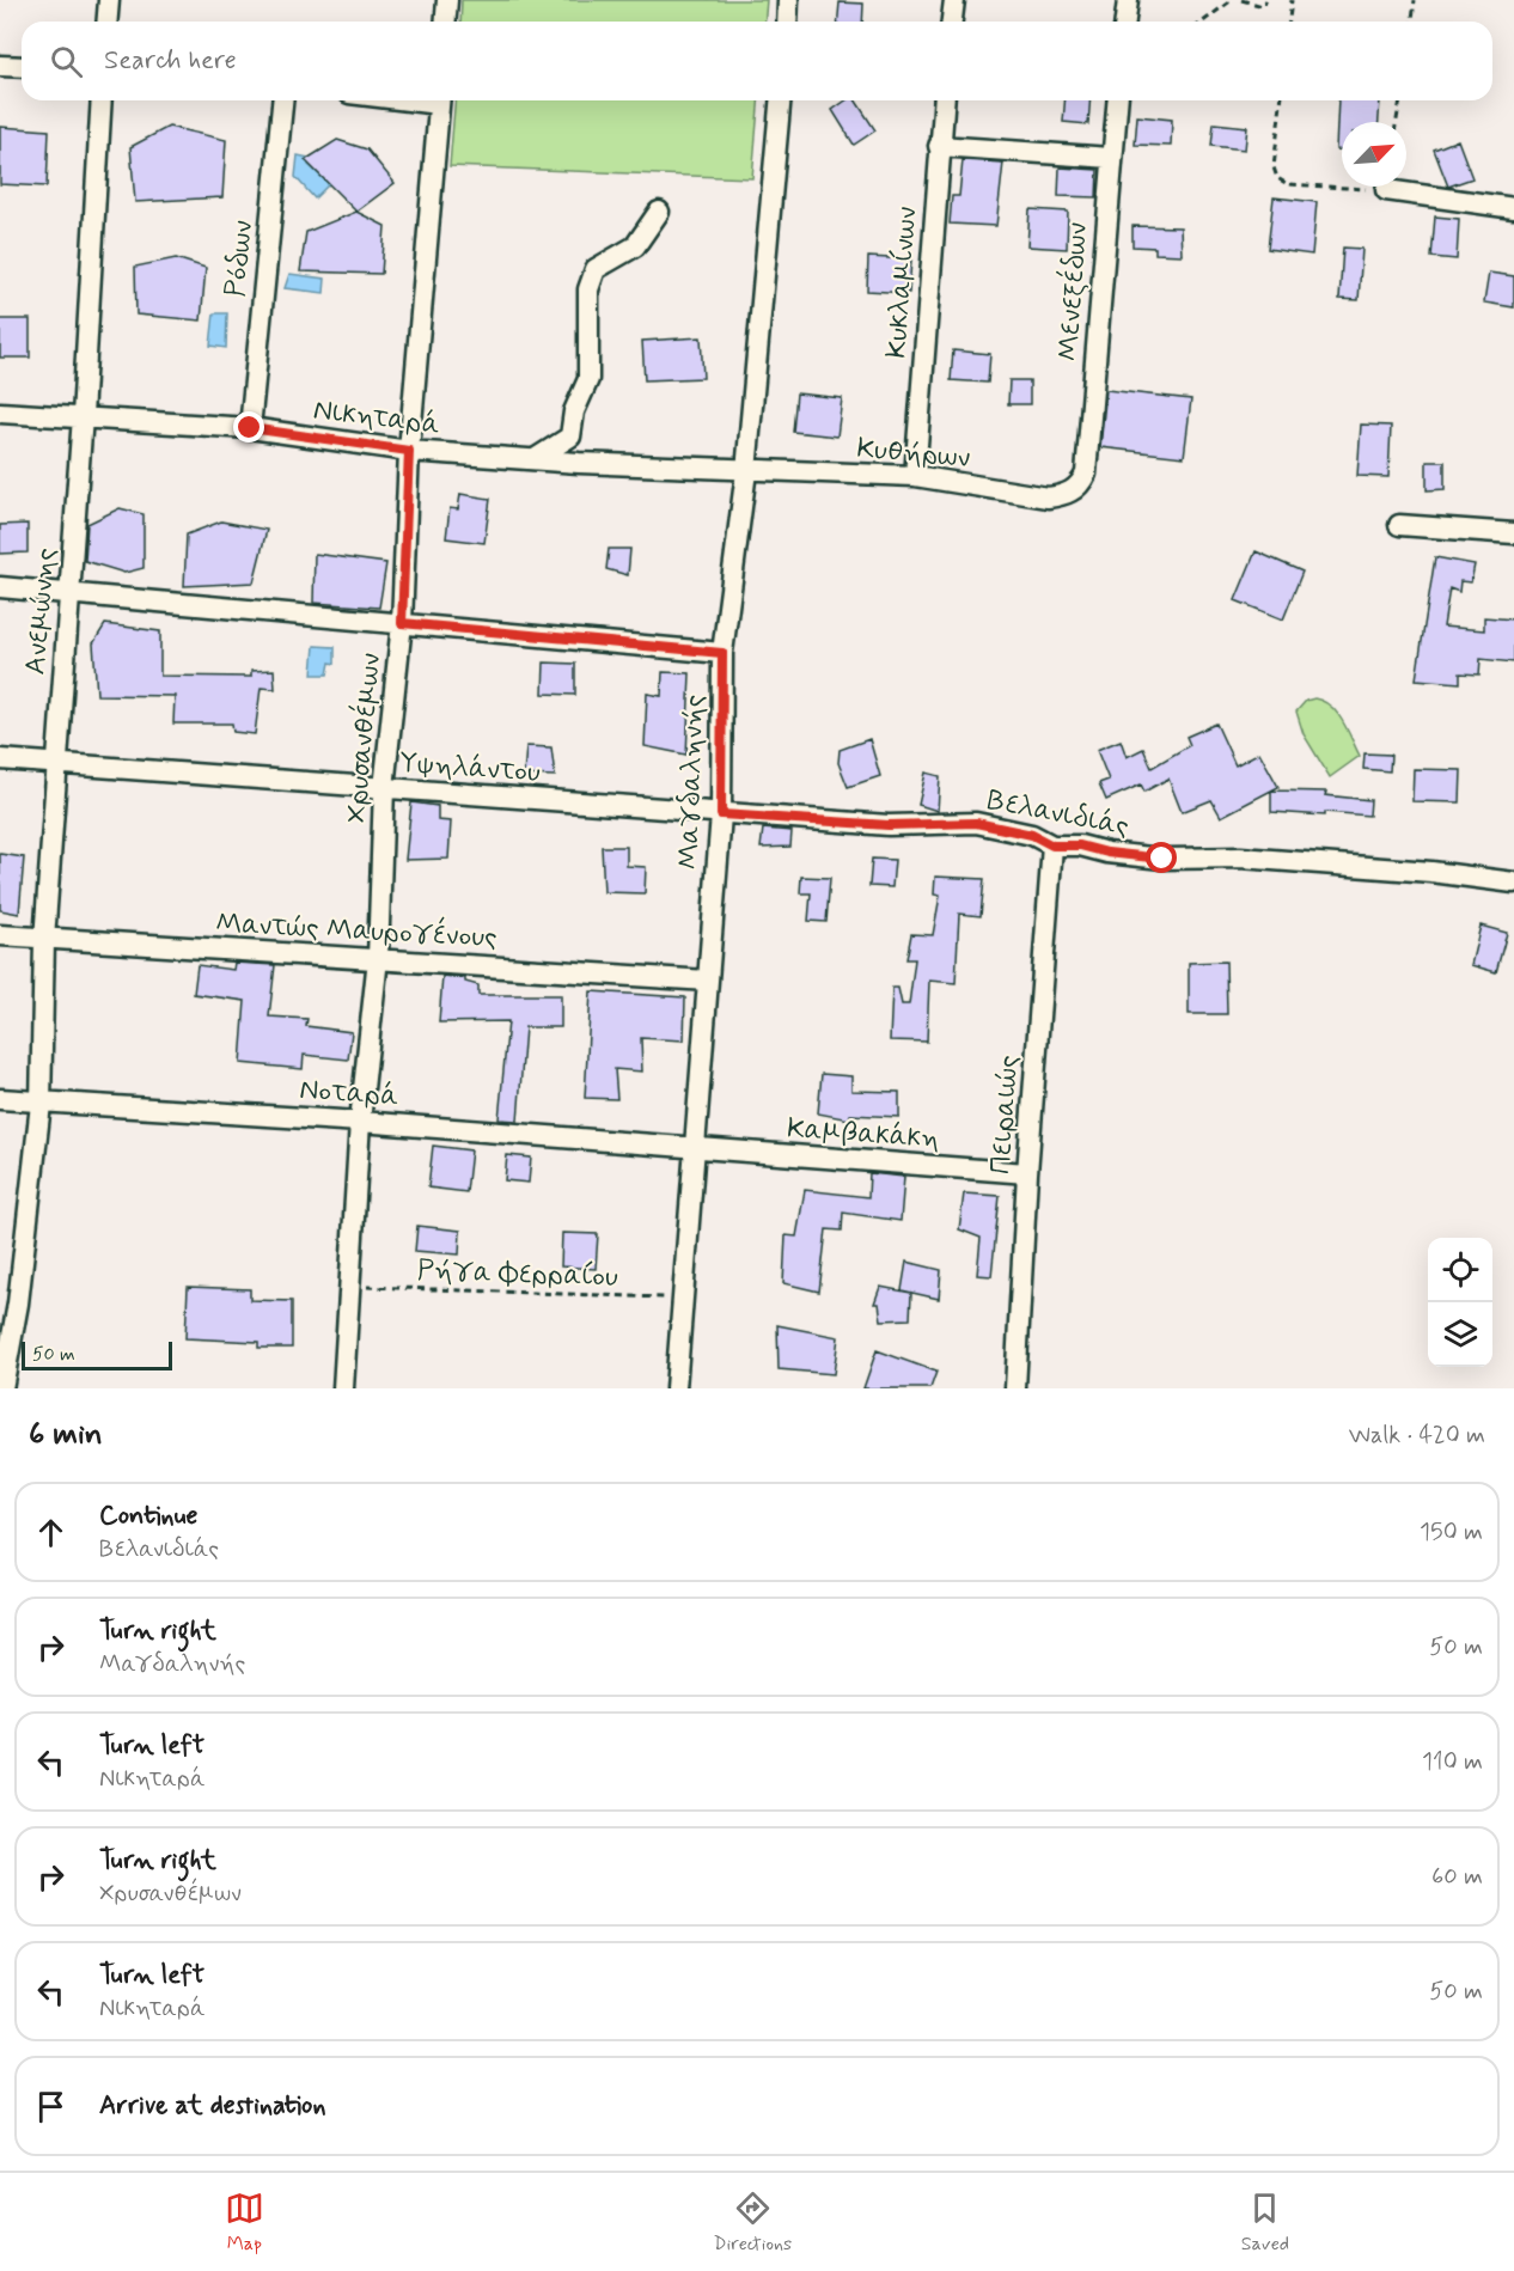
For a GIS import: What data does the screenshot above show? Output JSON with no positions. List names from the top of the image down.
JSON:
{
  "streets": {
    "street": [
      "Ρόδων",
      "Κυκλαμίνων",
      "Μενεξέδων",
      "Νικηταρά",
      "Κυθήρων",
      "Ανεμώνης",
      "Χρυσανθέμων",
      "Υψηλάντου",
      "Μαγδαληνής",
      "Βελανιδιάς",
      "Μαντώς Μαυρογένους",
      "Νοταρά",
      "Πειραιώς",
      "Καμβακάκη"
    ],
    "path": ["Ρήγα Φερραίου"]
  },
  "crossings": [
    ["Ρόδων", "Νικηταρά"],
    ["Κυκλαμίνων", "Κυθήρων"],
    ["Μενεξέδων", "Κυθήρων"],
    ["Νικηταρά", "Κυθήρων"],
    ["Νικηταρά", "Ανεμώνης"],
    ["Νικηταρά", "Χρυσανθέμων"],
    ["Νικηταρά", "Μαγδαληνής"],
    ["Κυθήρων", "Μαγδαληνής"],
    ["Ανεμώνης", "Υψηλάντου"],
    ["Ανεμώνης", "Μαντώς Μαυρογένους"],
    ["Ανεμώνης", "Νοταρά"],
    ["Χρυσανθέμων", "Υψηλάντου"],
    ["Χρυσανθέμων", "Μαντώς Μαυρογένους"],
    ["Χρυσανθέμων", "Νοταρά"],
    ["Χρυσανθέμων", "Ρήγα Φερραίου"],
    ["Υψηλάντου", "Μαγδαληνής"],
    ["Υψηλάντου", "Βελανιδιάς"],
    ["Μαγδαληνής", "Βελανιδιάς"],
    ["Μαγδαληνής", "Μαντώς Μαυρογένους"],
    ["Μαγδαληνής", "Νοταρά"],
    ["Μαγδαληνής", "Καμβακάκη"],
    ["Μαγδαληνής", "Ρήγα Φερραίου"],
    ["Βελανιδιάς", "Πειραιώς"],
    ["Νοταρά", "Καμβακάκη"],
    ["Πειραιώς", "Καμβακάκη"]
  ],
  "scale_bar": "50 m",
  "north": "top right",
  "page": {
    "search": "Search here",
    "scale": "50 m",
    "heading": ["6 min", "Walk · 420 m"],
    "list": [
      ["Continue", "Βελανιδιάς", "150 m"],
      ["Turn right", "Μαγδαληνής", "50 m"],
      ["Turn left", "Νικηταρά", "110 m"],
      ["Turn right", "Χρυσανθέμων", "60 m"],
      ["Turn left", "Νικηταρά", "50 m"],
      "Arrive at destination"
    ],
    "nav": ["Map", "Directions", "Saved"]
  }
}
